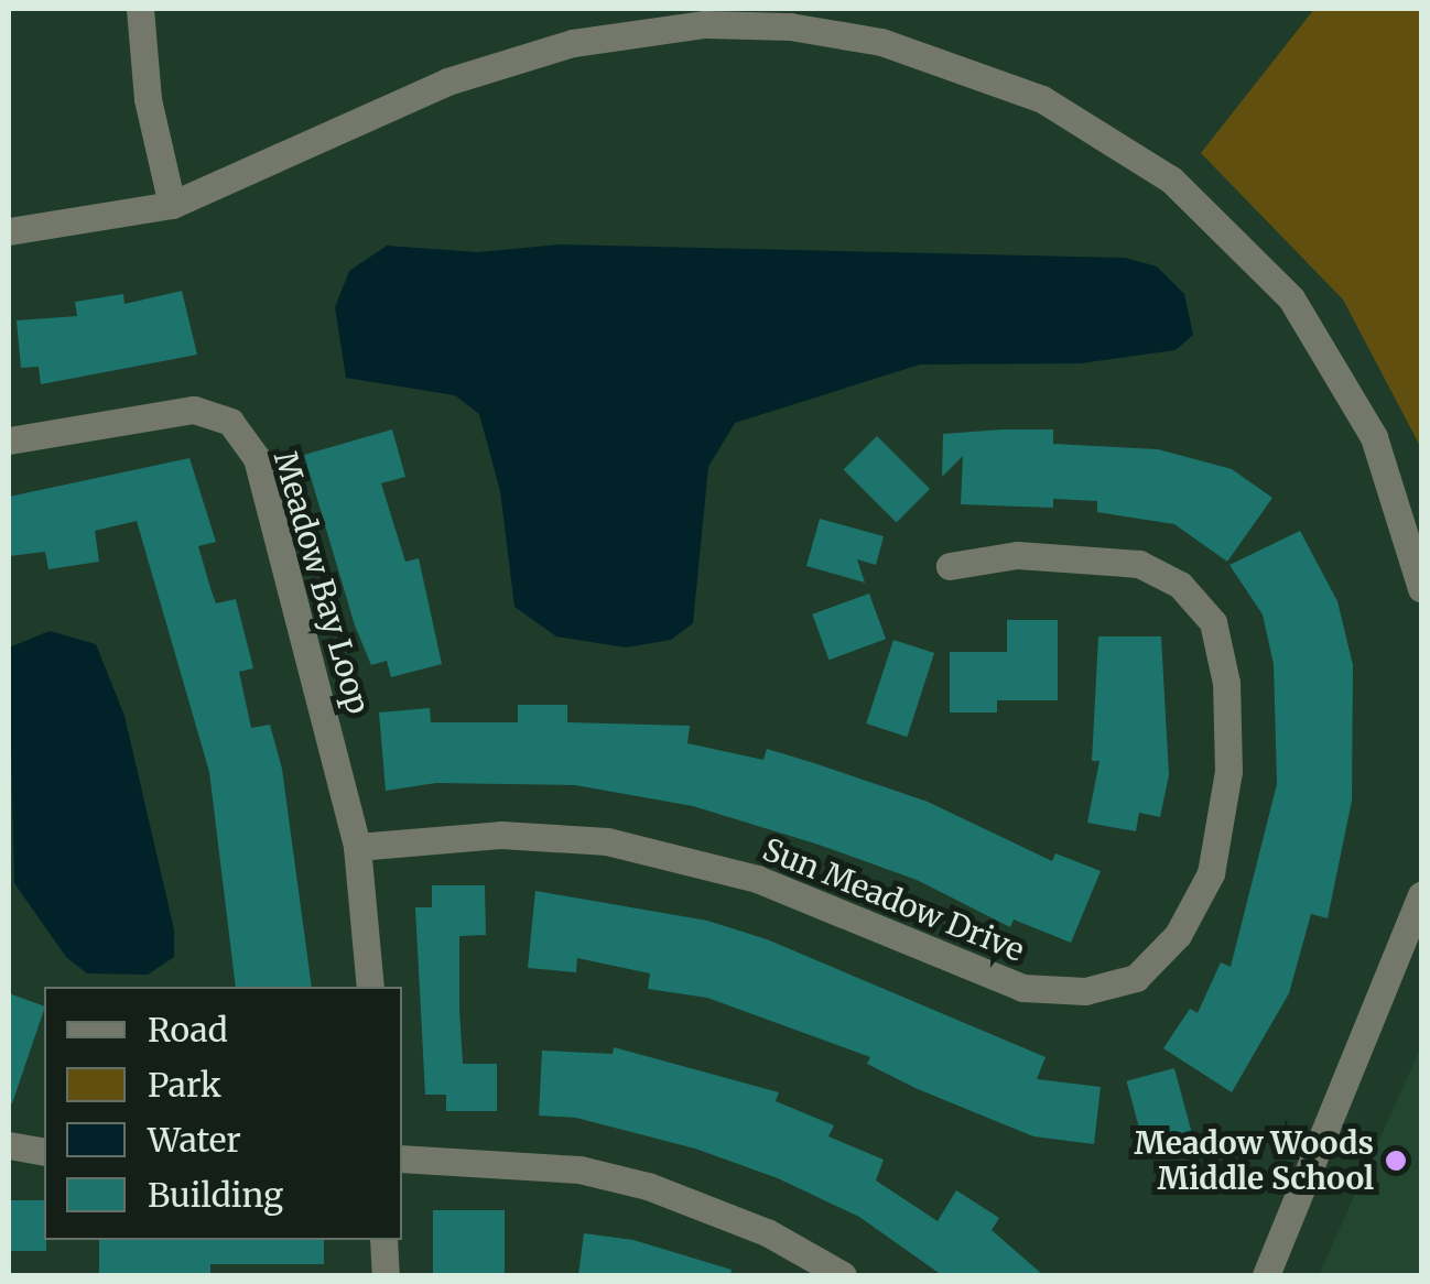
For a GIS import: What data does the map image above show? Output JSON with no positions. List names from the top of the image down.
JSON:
{
  "streets": {
    "street": ["Meadow Bay Loop", "Sun Meadow Drive"]
  },
  "crossings": [
    ["Meadow Bay Loop", "Sun Meadow Drive"]
  ],
  "places": ["Meadow Woods Middle School"],
  "legend": [
    "Road",
    "Park",
    "Water",
    "Building"
  ]
}
